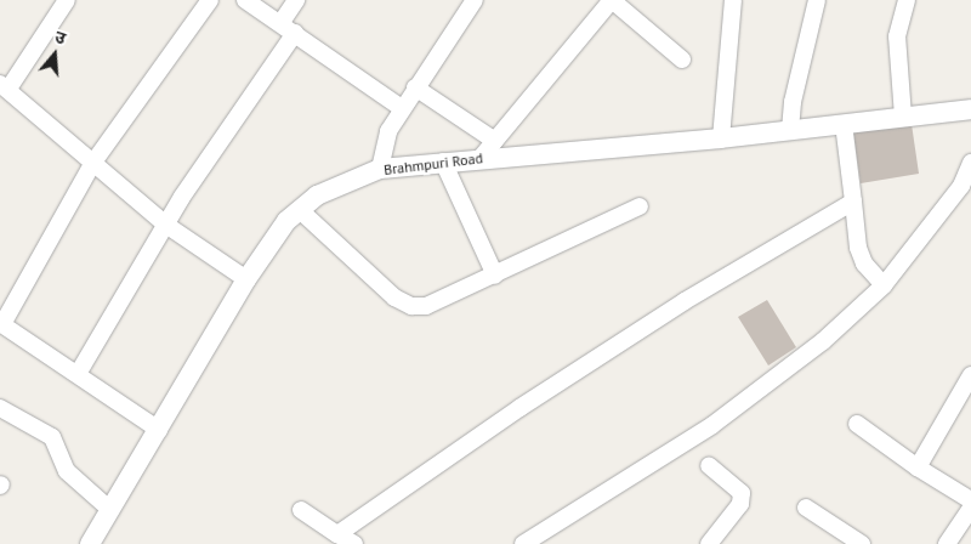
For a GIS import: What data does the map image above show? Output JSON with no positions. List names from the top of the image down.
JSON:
{
  "streets": {
    "street": ["Brahmpuri Road"]
  },
  "north": "top"
}
